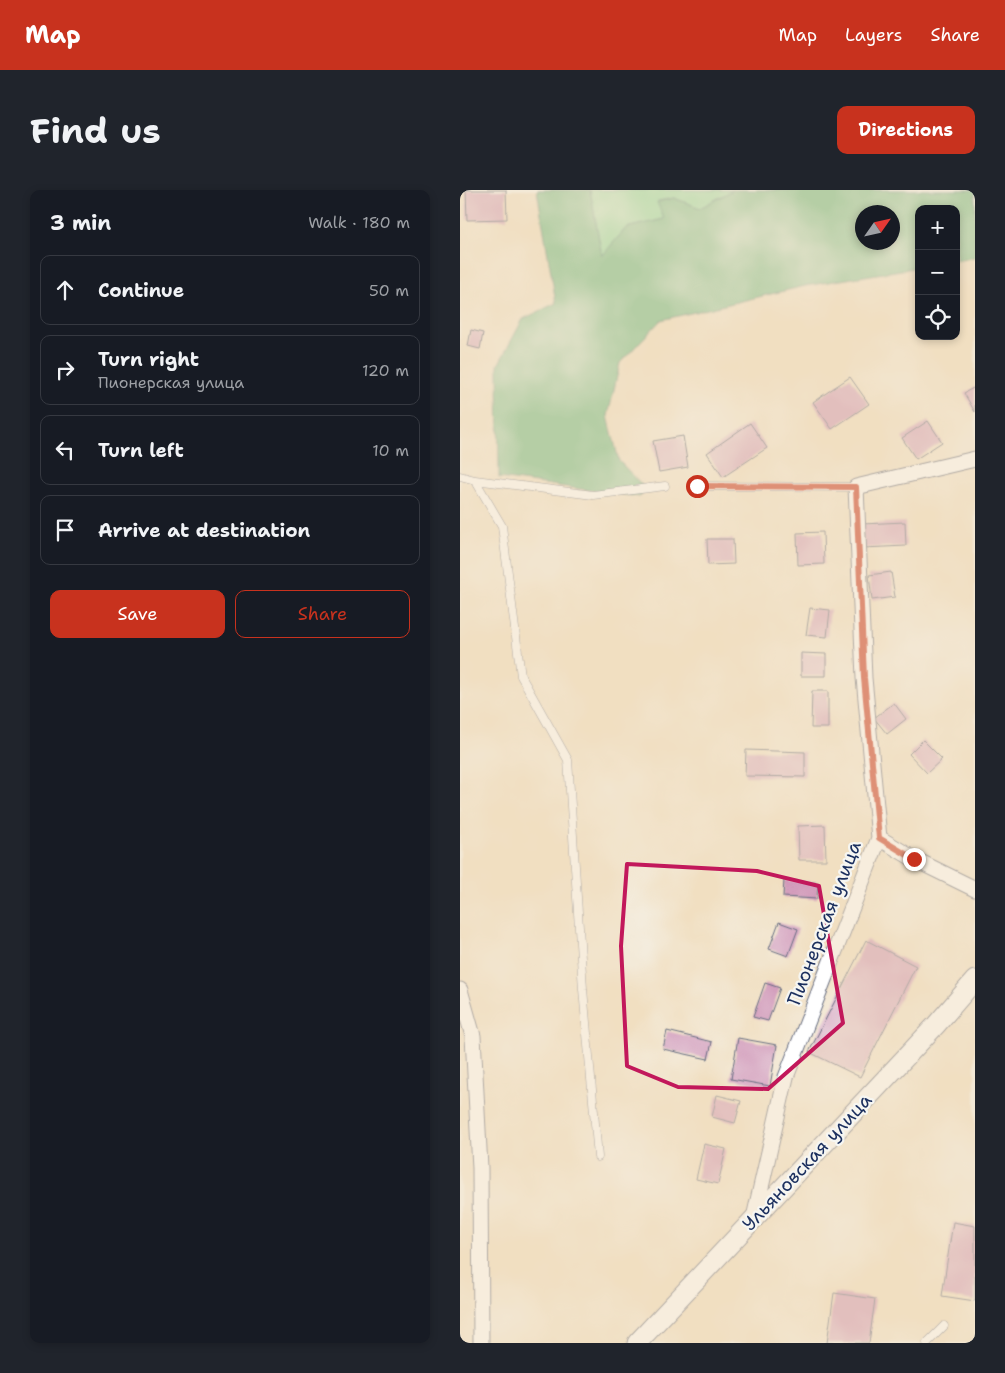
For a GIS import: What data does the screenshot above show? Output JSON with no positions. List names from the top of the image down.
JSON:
{
  "streets": {
    "street": ["Пионерская улица", "Ульяновская улица"]
  },
  "crossings": [
    ["Пионерская улица", "Ульяновская улица"]
  ],
  "north": "top right",
  "page": {
    "header": "Map",
    "nav": ["Map", "Layers", "Share"],
    "buttons": [
      "Directions",
      ["Save", "Share"]
    ],
    "title": "Find us",
    "heading": ["3 min", "Walk · 180 m"],
    "map_buttons": ["+", "−"],
    "list": [
      ["Continue", "50 m"],
      ["Turn right", "Пионерская улица", "120 m"],
      ["Turn left", "10 m"],
      "Arrive at destination"
    ]
  }
}
